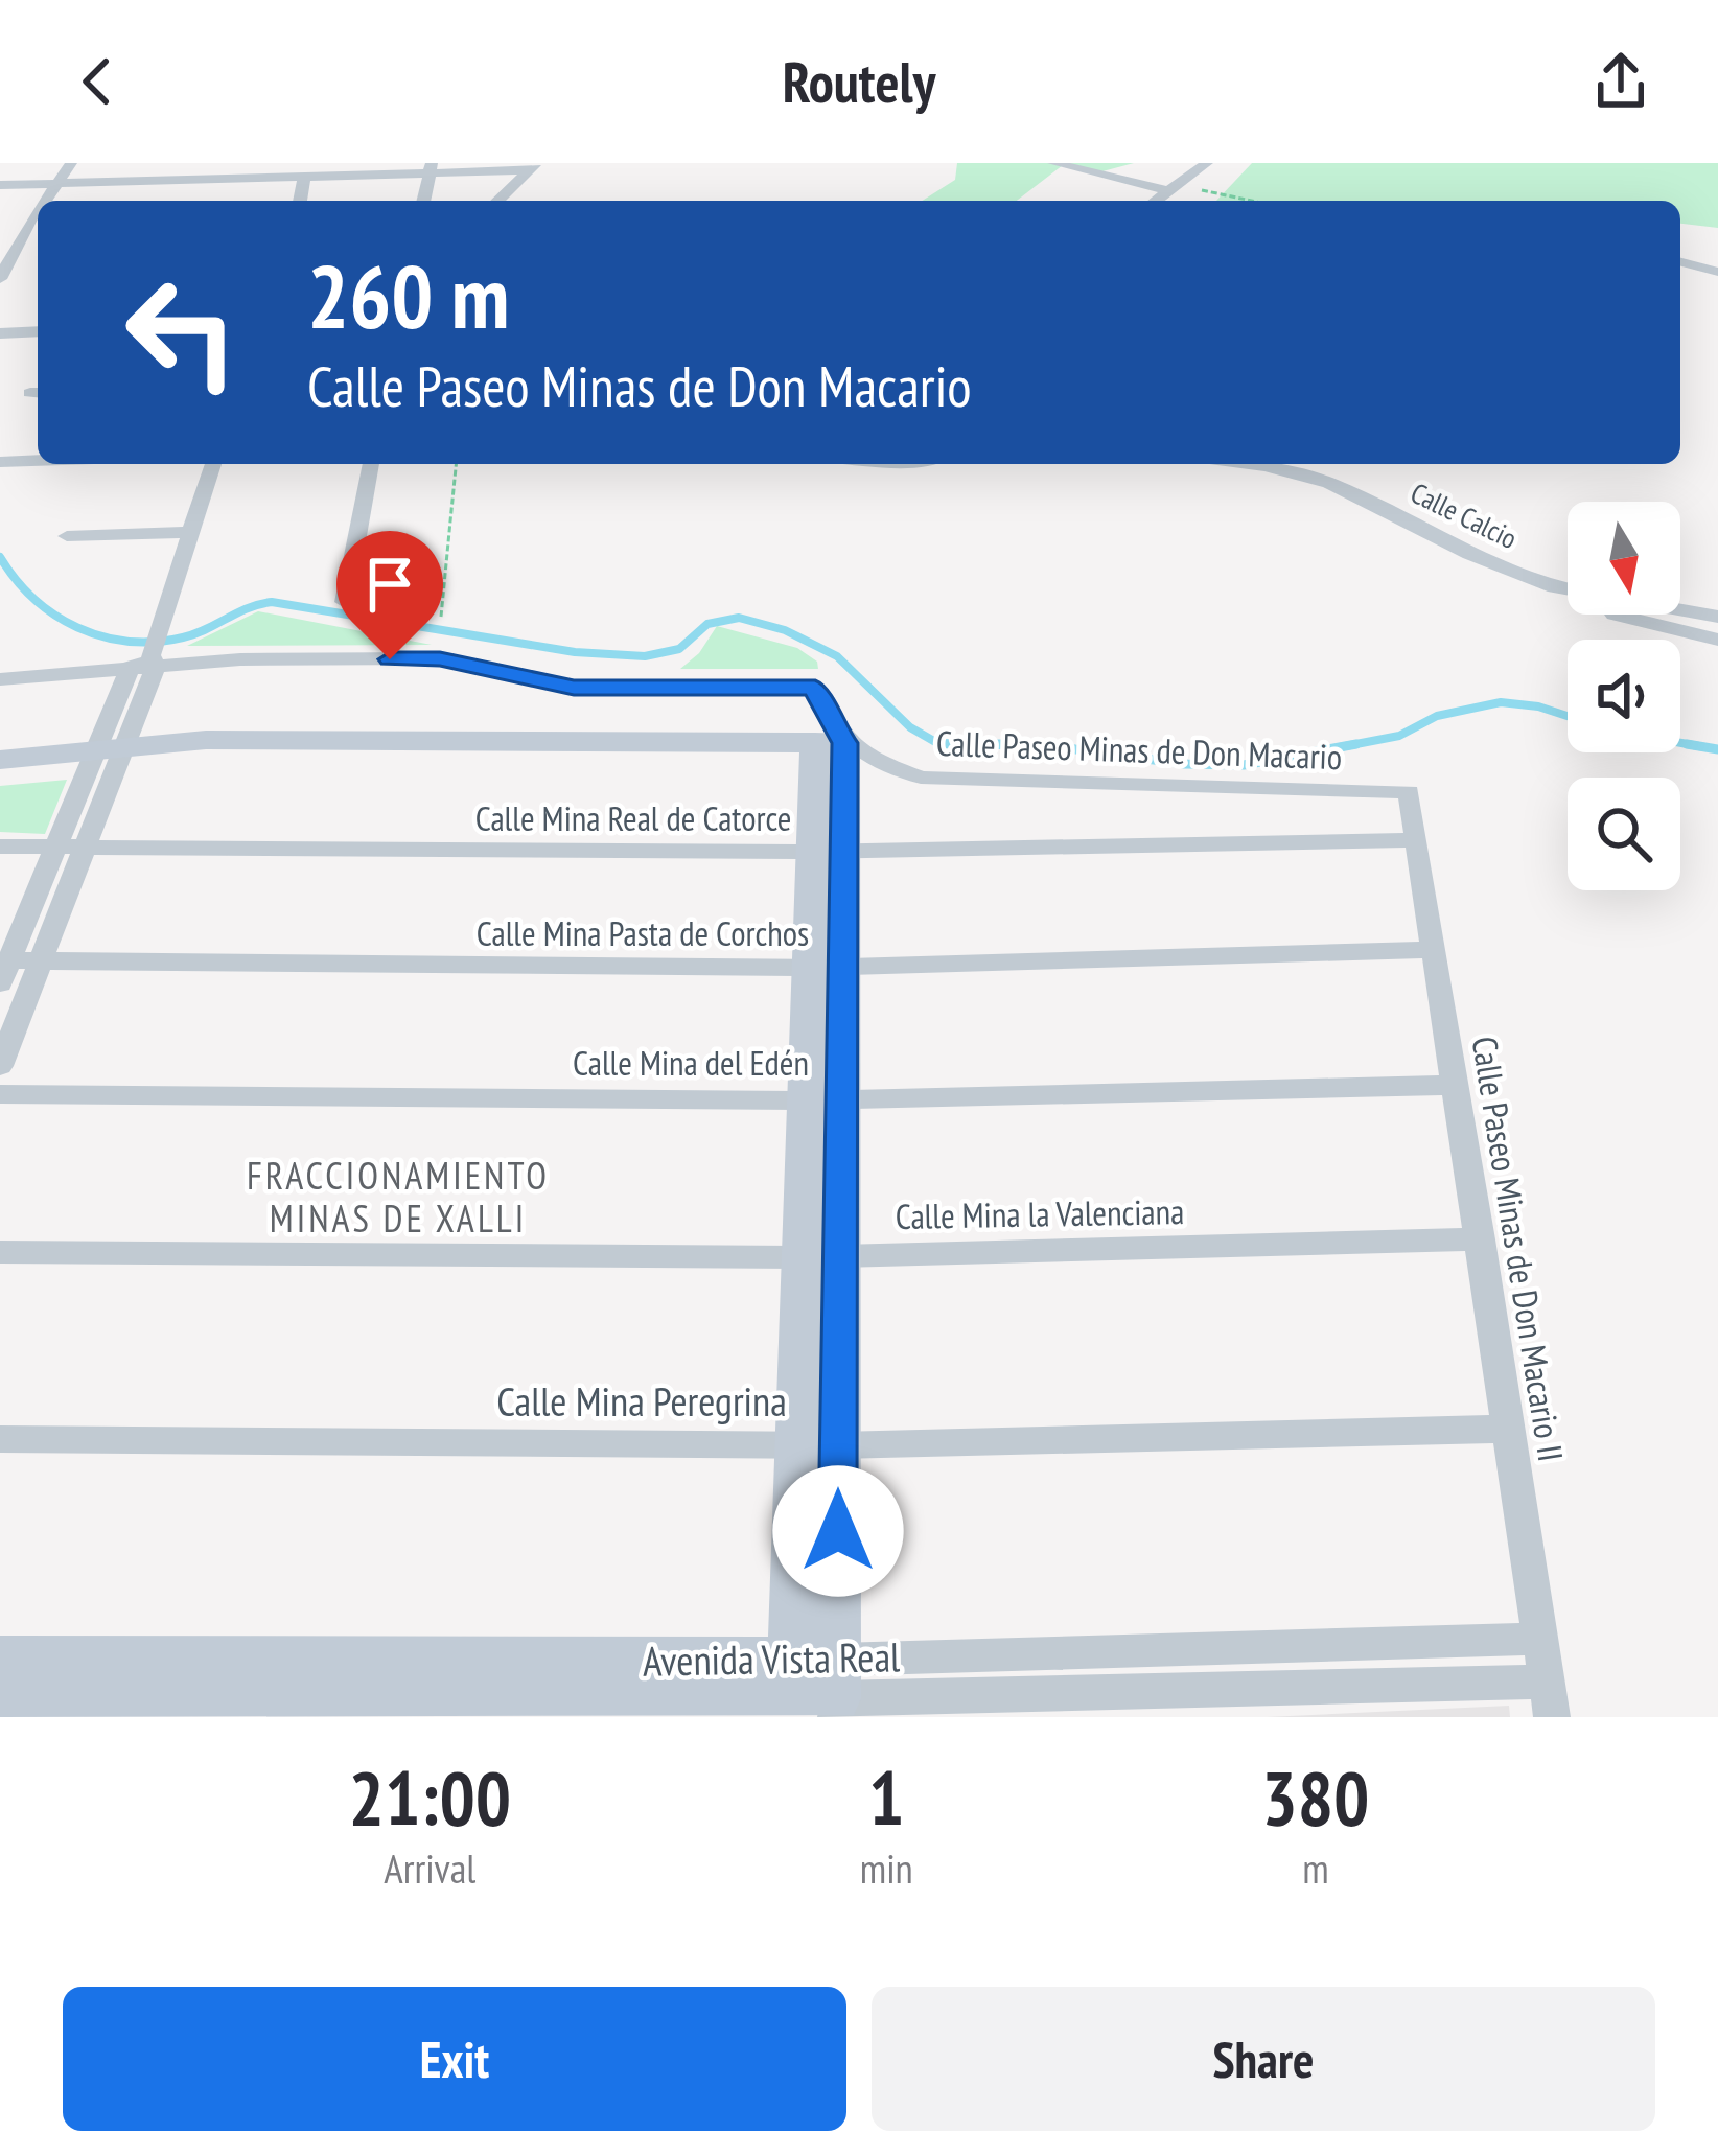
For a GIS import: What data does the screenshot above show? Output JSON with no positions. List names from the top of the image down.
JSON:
{
  "streets": {
    "street": [
      "Calle Calcio",
      "Calle Paseo Minas de Don Macario",
      "Calle Mina Real de Catorce",
      "Calle Mina Pasta de Corchos",
      "Calle Mina del Edén",
      "Calle Mina la Valenciana",
      "Calle Paseo Minas de Don Macario II",
      "Calle Mina Peregrina",
      "Avenida Vista Real"
    ]
  },
  "crossings": [
    ["Calle Paseo Minas de Don Macario", "Calle Paseo Minas de Don Macario II"],
    ["Calle Mina Real de Catorce", "Calle Paseo Minas de Don Macario II"],
    ["Calle Mina Pasta de Corchos", "Calle Paseo Minas de Don Macario II"],
    ["Calle Mina del Edén", "Calle Paseo Minas de Don Macario II"],
    ["Calle Mina la Valenciana", "Calle Paseo Minas de Don Macario II"],
    ["Calle Paseo Minas de Don Macario II", "Calle Mina Peregrina"],
    ["Calle Paseo Minas de Don Macario II", "Avenida Vista Real"]
  ],
  "districts": ["FRACCIONAMIENTO MINAS DE XALLI"],
  "north": "bottom",
  "page": {
    "header": "Routely",
    "turn": ["260 m", "Calle Paseo Minas de Don Macario"],
    "eta": [
      "21:00",
      "Arrival",
      "1",
      "min",
      "380",
      "m"
    ],
    "buttons": ["Exit", "Share"]
  }
}
